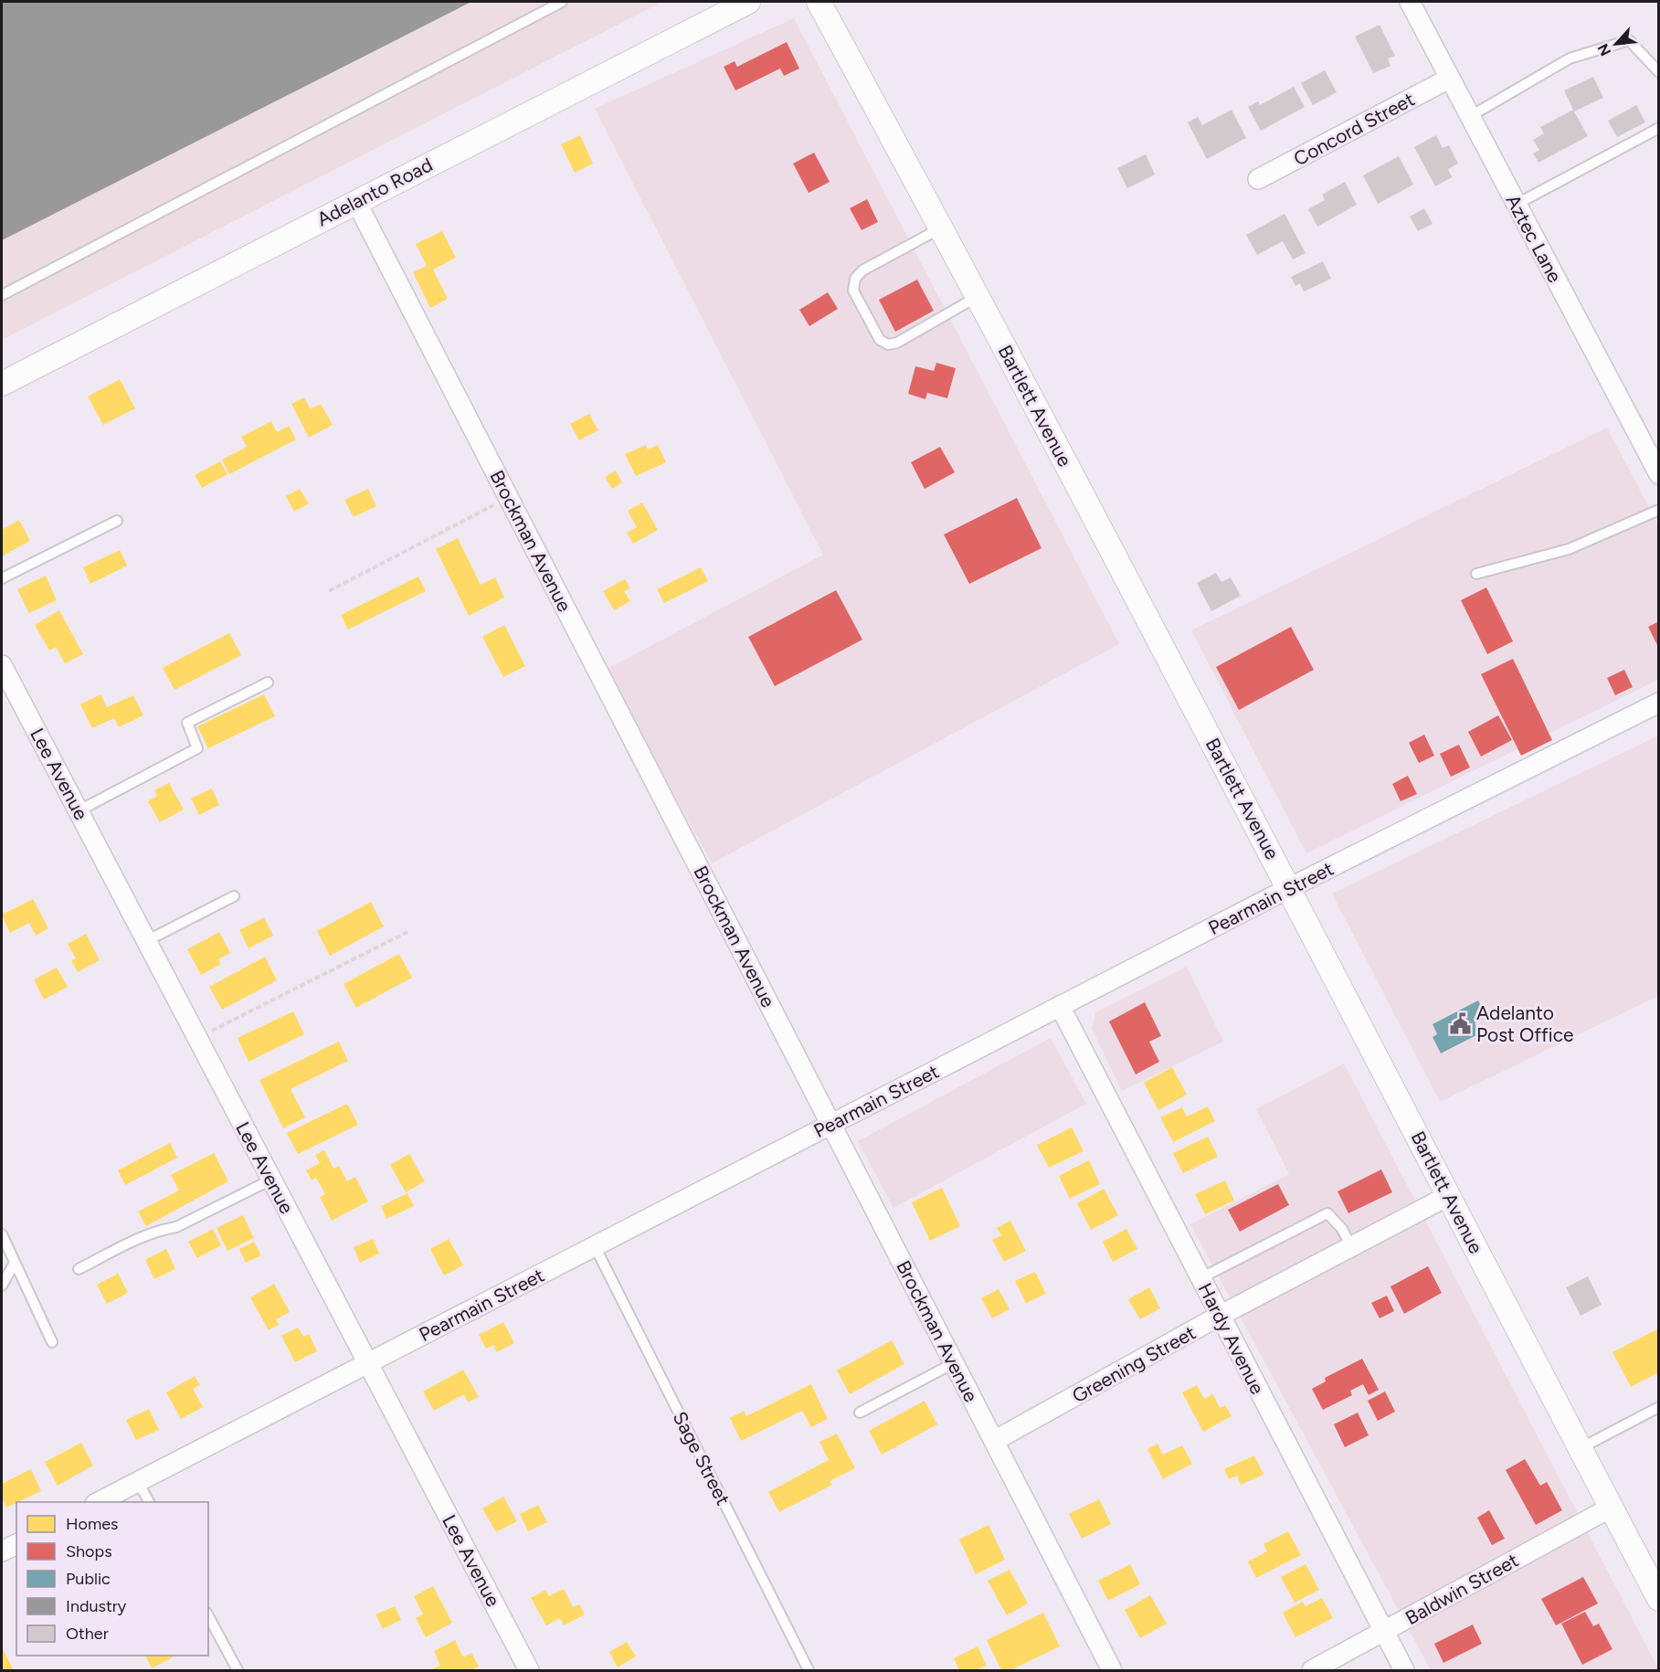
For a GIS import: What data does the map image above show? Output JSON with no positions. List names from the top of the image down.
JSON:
{
  "streets": {
    "street": [
      "Concord Street",
      "Adelanto Road",
      "Aztec Lane",
      "Bartlett Avenue",
      "Brockman Avenue",
      "Lee Avenue",
      "Pearmain Street",
      "Hardy Avenue",
      "Greening Street",
      "Baldwin Street"
    ],
    "lane": ["Sage Street"]
  },
  "crossings": [
    ["Concord Street", "Aztec Lane"],
    ["Adelanto Road", "Brockman Avenue"],
    ["Bartlett Avenue", "Pearmain Street"],
    ["Bartlett Avenue", "Greening Street"],
    ["Bartlett Avenue", "Baldwin Street"],
    ["Brockman Avenue", "Pearmain Street"],
    ["Brockman Avenue", "Greening Street"],
    ["Lee Avenue", "Pearmain Street"],
    ["Pearmain Street", "Hardy Avenue"],
    ["Pearmain Street", "Sage Street"],
    ["Hardy Avenue", "Greening Street"],
    ["Hardy Avenue", "Baldwin Street"]
  ],
  "places": {
    "public building": ["Adelanto Post Office"]
  },
  "legend": [
    "Homes",
    "Shops",
    "Public",
    "Industry",
    "Other"
  ],
  "north": "bottom left"
}
